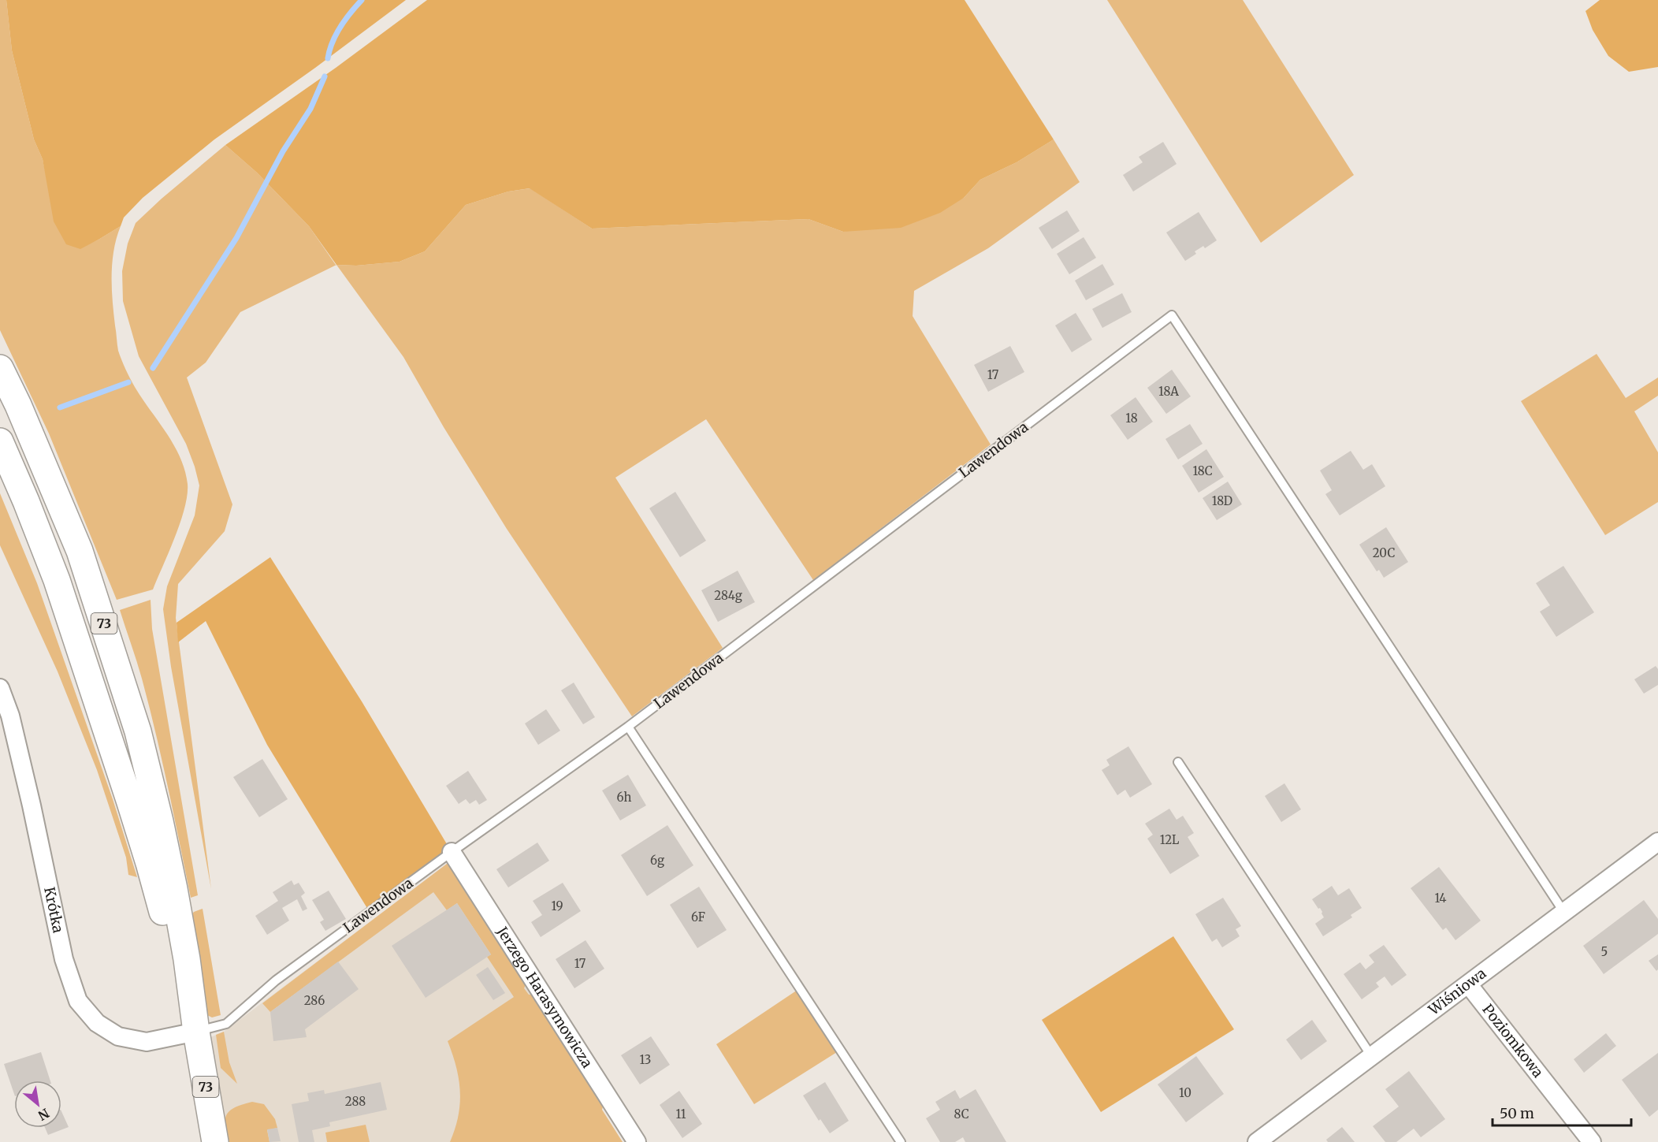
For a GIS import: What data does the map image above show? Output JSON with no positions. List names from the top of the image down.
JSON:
{
  "streets": {
    "main road": ["73"],
    "street": [
      "Krótka",
      "Wiśniowa",
      "Jerzego Harasymowicza",
      "Poziomkowa"
    ],
    "lane": ["Lawendowa"]
  },
  "crossings": [
    ["Lawendowa", "73"],
    ["Lawendowa", "Krótka"],
    ["Lawendowa", "Wiśniowa"],
    ["Lawendowa", "Jerzego Harasymowicza"],
    ["73", "Krótka"],
    ["Wiśniowa", "Poziomkowa"]
  ],
  "house_numbers": [
    "17",
    "18A",
    "18",
    "18C",
    "18D",
    "20C",
    "284g",
    "6h",
    "12L",
    "6g",
    "14",
    "19",
    "6F",
    "5",
    "17",
    "286",
    "13",
    "10",
    "288",
    "11",
    "8C"
  ],
  "scale_bar": "50 m",
  "north": "bottom right"
}
